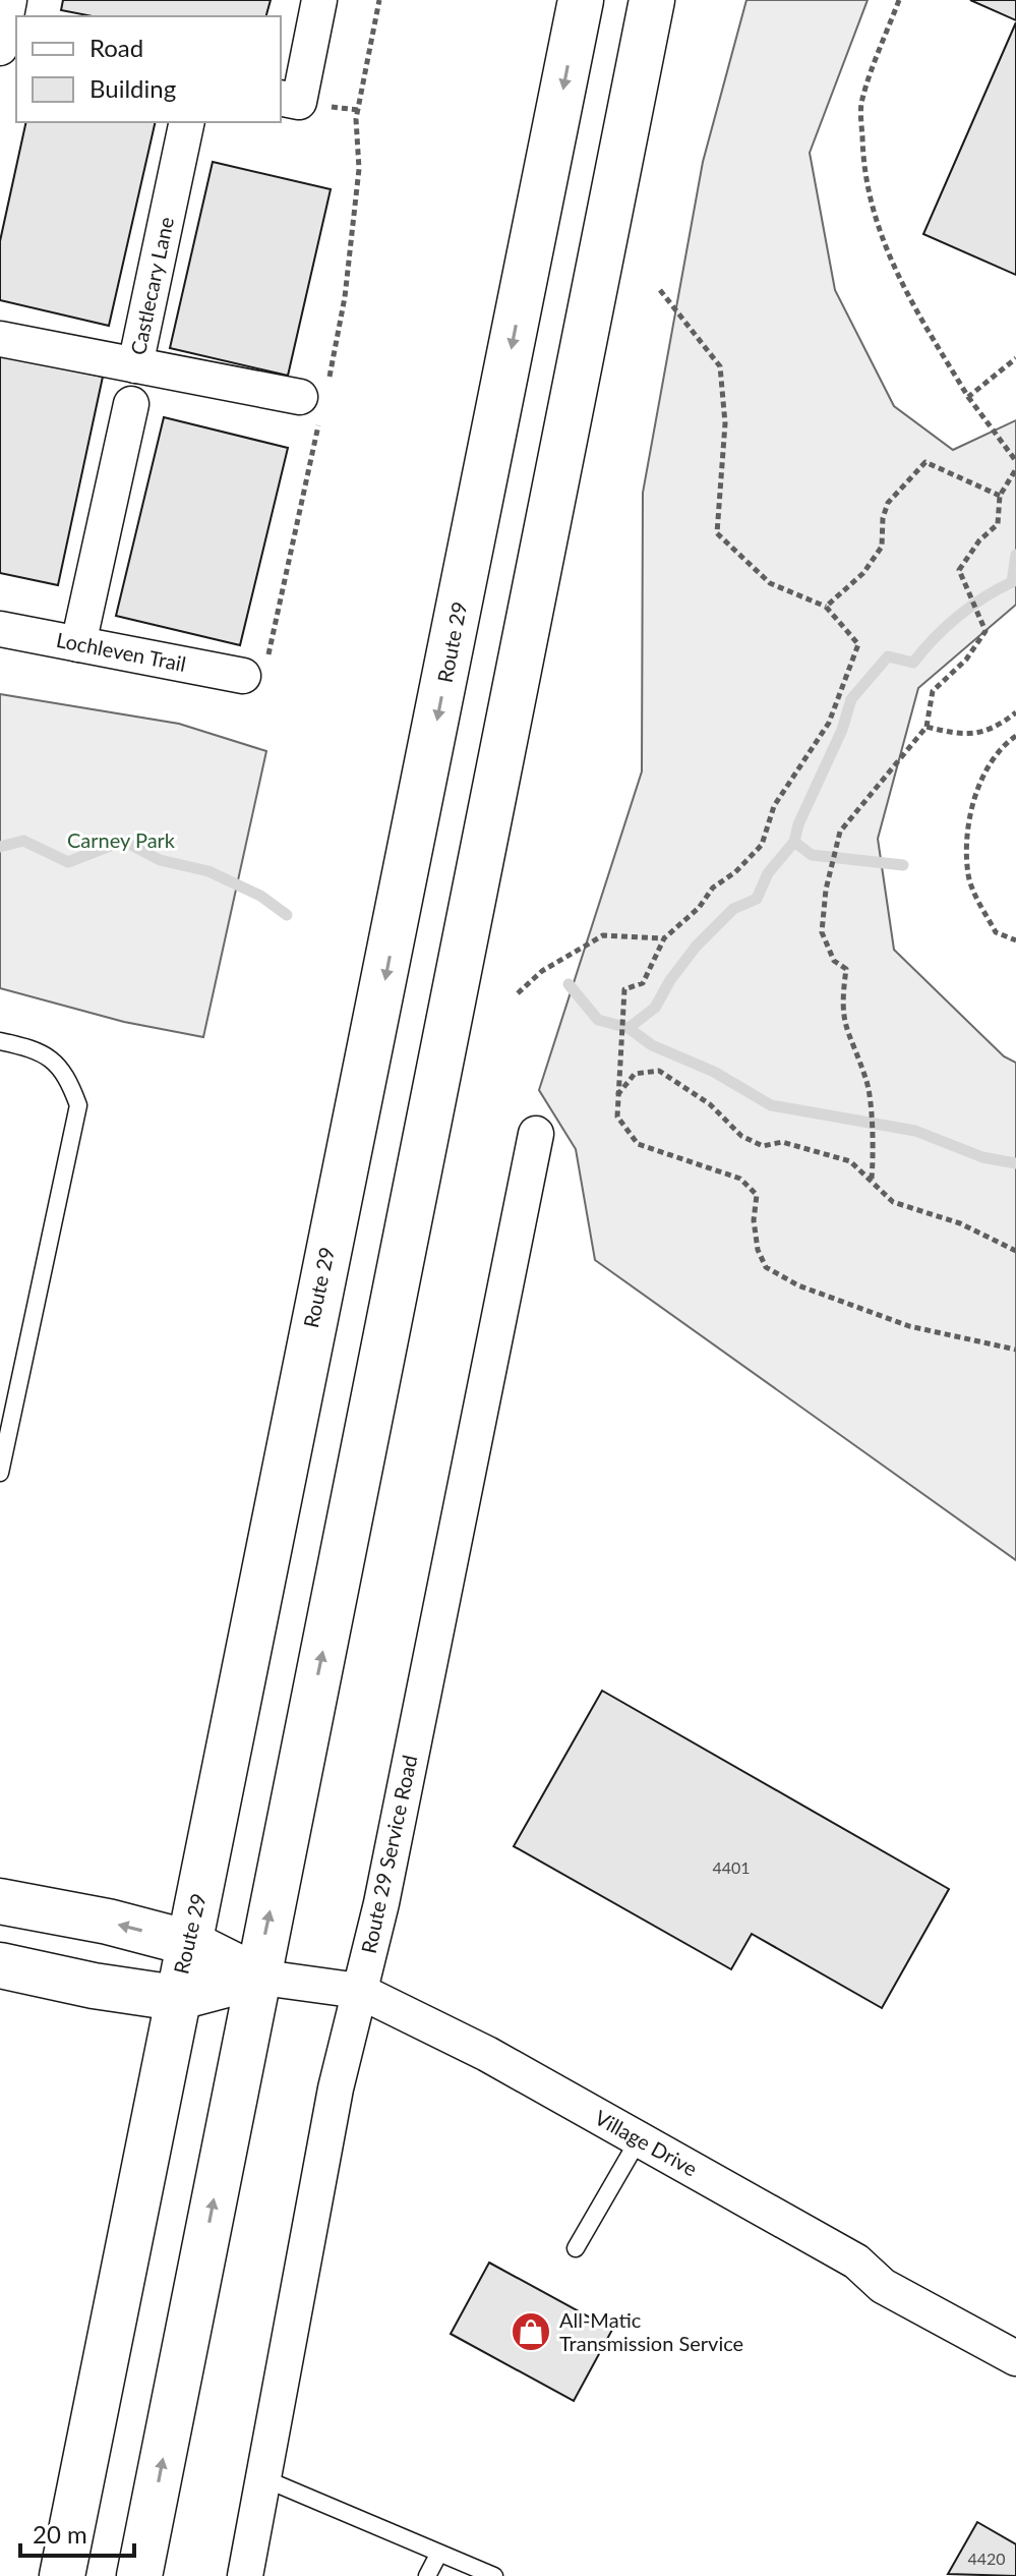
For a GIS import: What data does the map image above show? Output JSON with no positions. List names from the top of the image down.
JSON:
{
  "streets": {
    "main road": ["Route 29"],
    "street": [
      "Castlecary Lane",
      "Lochleven Trail",
      "Route 29 Service Road",
      "Village Drive"
    ]
  },
  "crossings": [
    ["Route 29 Service Road", "Village Drive"]
  ],
  "parks": ["Carney Park"],
  "places": {
    "shop": ["All-Matic Transmission Service"]
  },
  "house_numbers": ["4401", "4420"],
  "legend": ["Road", "Building"],
  "scale_bar": "20 m"
}
